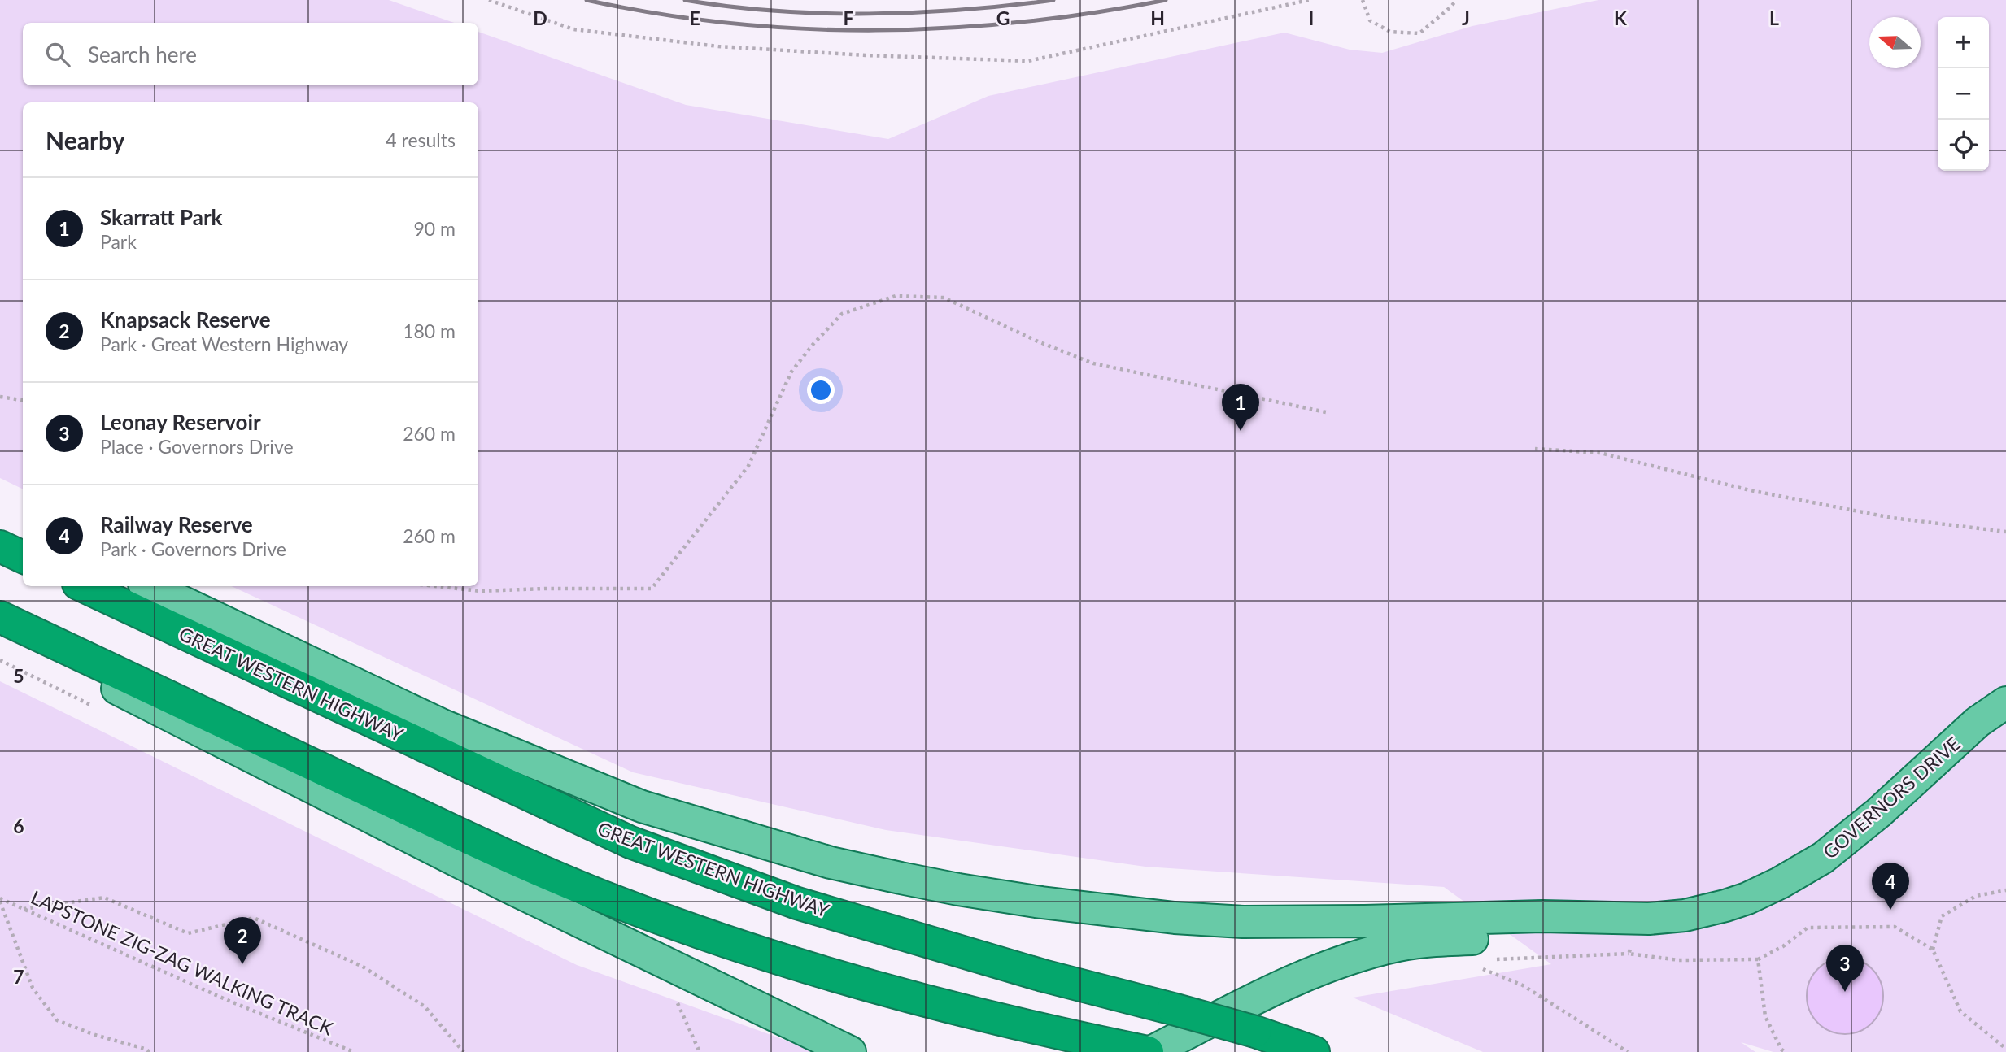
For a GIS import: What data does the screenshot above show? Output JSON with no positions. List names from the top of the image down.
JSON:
{
  "streets": {
    "highway": ["GREAT WESTERN HIGHWAY"],
    "main road": ["GOVERNORS DRIVE"],
    "path": ["LAPSTONE ZIG-ZAG WALKING TRACK"]
  },
  "north": "left",
  "page": {
    "map_buttons": ["+", "−"],
    "search": "Search here",
    "heading": ["Nearby", "4 results"],
    "list": [
      {
        "mark": "1",
        "name": "Skarratt Park",
        "note": "Park",
        "value": "90 m"
      },
      {
        "mark": "2",
        "name": "Knapsack Reserve",
        "note": "Park · Great Western Highway",
        "value": "180 m"
      },
      {
        "mark": "3",
        "name": "Leonay Reservoir",
        "note": "Place · Governors Drive",
        "value": "260 m"
      },
      {
        "mark": "4",
        "name": "Railway Reserve",
        "note": "Park · Governors Drive",
        "value": "260 m"
      }
    ],
    "pins": [
      "1",
      "4",
      "2",
      "3"
    ]
  },
  "grid": {
    "columns": [
      "D",
      "E",
      "F",
      "G",
      "H",
      "I",
      "J",
      "K",
      "L"
    ],
    "rows": ["5", "6", "7"]
  }
}
